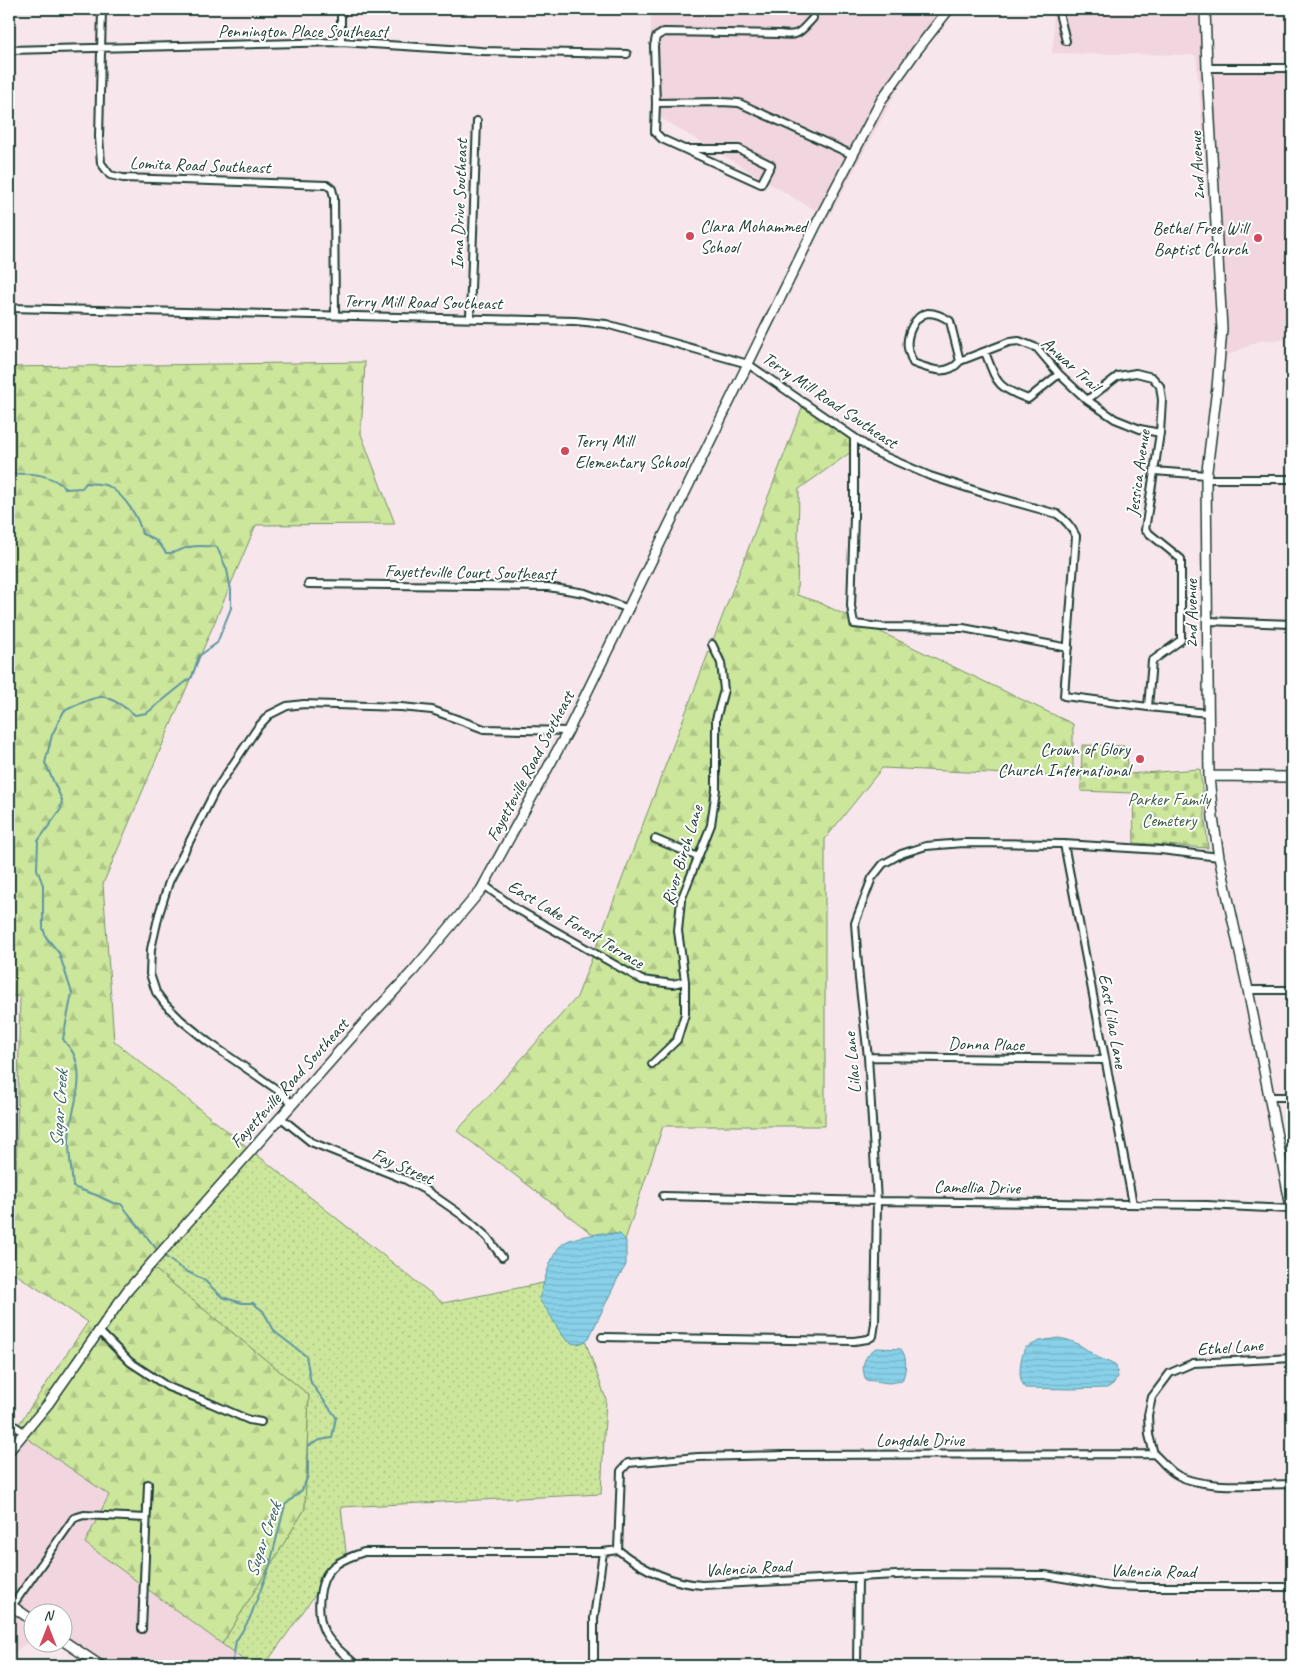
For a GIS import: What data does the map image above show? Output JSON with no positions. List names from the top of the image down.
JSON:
{
  "streets": {
    "street": [
      "Pennington Place Southeast",
      "Lomita Road Southeast",
      "2nd Avenue",
      "Iona Drive Southeast",
      "Terry Mill Road Southeast",
      "Anwar Trail",
      "Jessica Avenue",
      "Fayetteville Court Southeast",
      "Fayetteville Road Southeast",
      "River Birch Lane",
      "East Lake Forest Terrace",
      "East Lilac Lane",
      "Donna Place",
      "Lilac Lane",
      "Fay Street",
      "Camellia Drive",
      "Ethel Lane",
      "Longdale Drive",
      "Valencia Road"
    ]
  },
  "crossings": [
    ["Pennington Place Southeast", "Lomita Road Southeast"],
    ["Lomita Road Southeast", "Terry Mill Road Southeast"],
    ["2nd Avenue", "Terry Mill Road Southeast"],
    ["2nd Avenue", "Lilac Lane"],
    ["2nd Avenue", "Camellia Drive"],
    ["Iona Drive Southeast", "Terry Mill Road Southeast"],
    ["Terry Mill Road Southeast", "Jessica Avenue"],
    ["Terry Mill Road Southeast", "Fayetteville Road Southeast"],
    ["Anwar Trail", "Jessica Avenue"],
    ["Fayetteville Court Southeast", "Fayetteville Road Southeast"],
    ["Fayetteville Road Southeast", "East Lake Forest Terrace"],
    ["Fayetteville Road Southeast", "Fay Street"],
    ["River Birch Lane", "East Lake Forest Terrace"],
    ["East Lilac Lane", "Donna Place"],
    ["East Lilac Lane", "Lilac Lane"],
    ["East Lilac Lane", "Camellia Drive"],
    ["Donna Place", "Lilac Lane"],
    ["Lilac Lane", "Camellia Drive"],
    ["Ethel Lane", "Longdale Drive"],
    ["Longdale Drive", "Valencia Road"]
  ],
  "water": ["Sugar Creek"],
  "parks": ["Parker Family Cemetery"],
  "places": [
    "Clara Mohammed School",
    "Bethel Free Will Baptist Church",
    "Terry Mill Elementary School",
    "Crown of Glory Church International"
  ],
  "north": "top"
}
